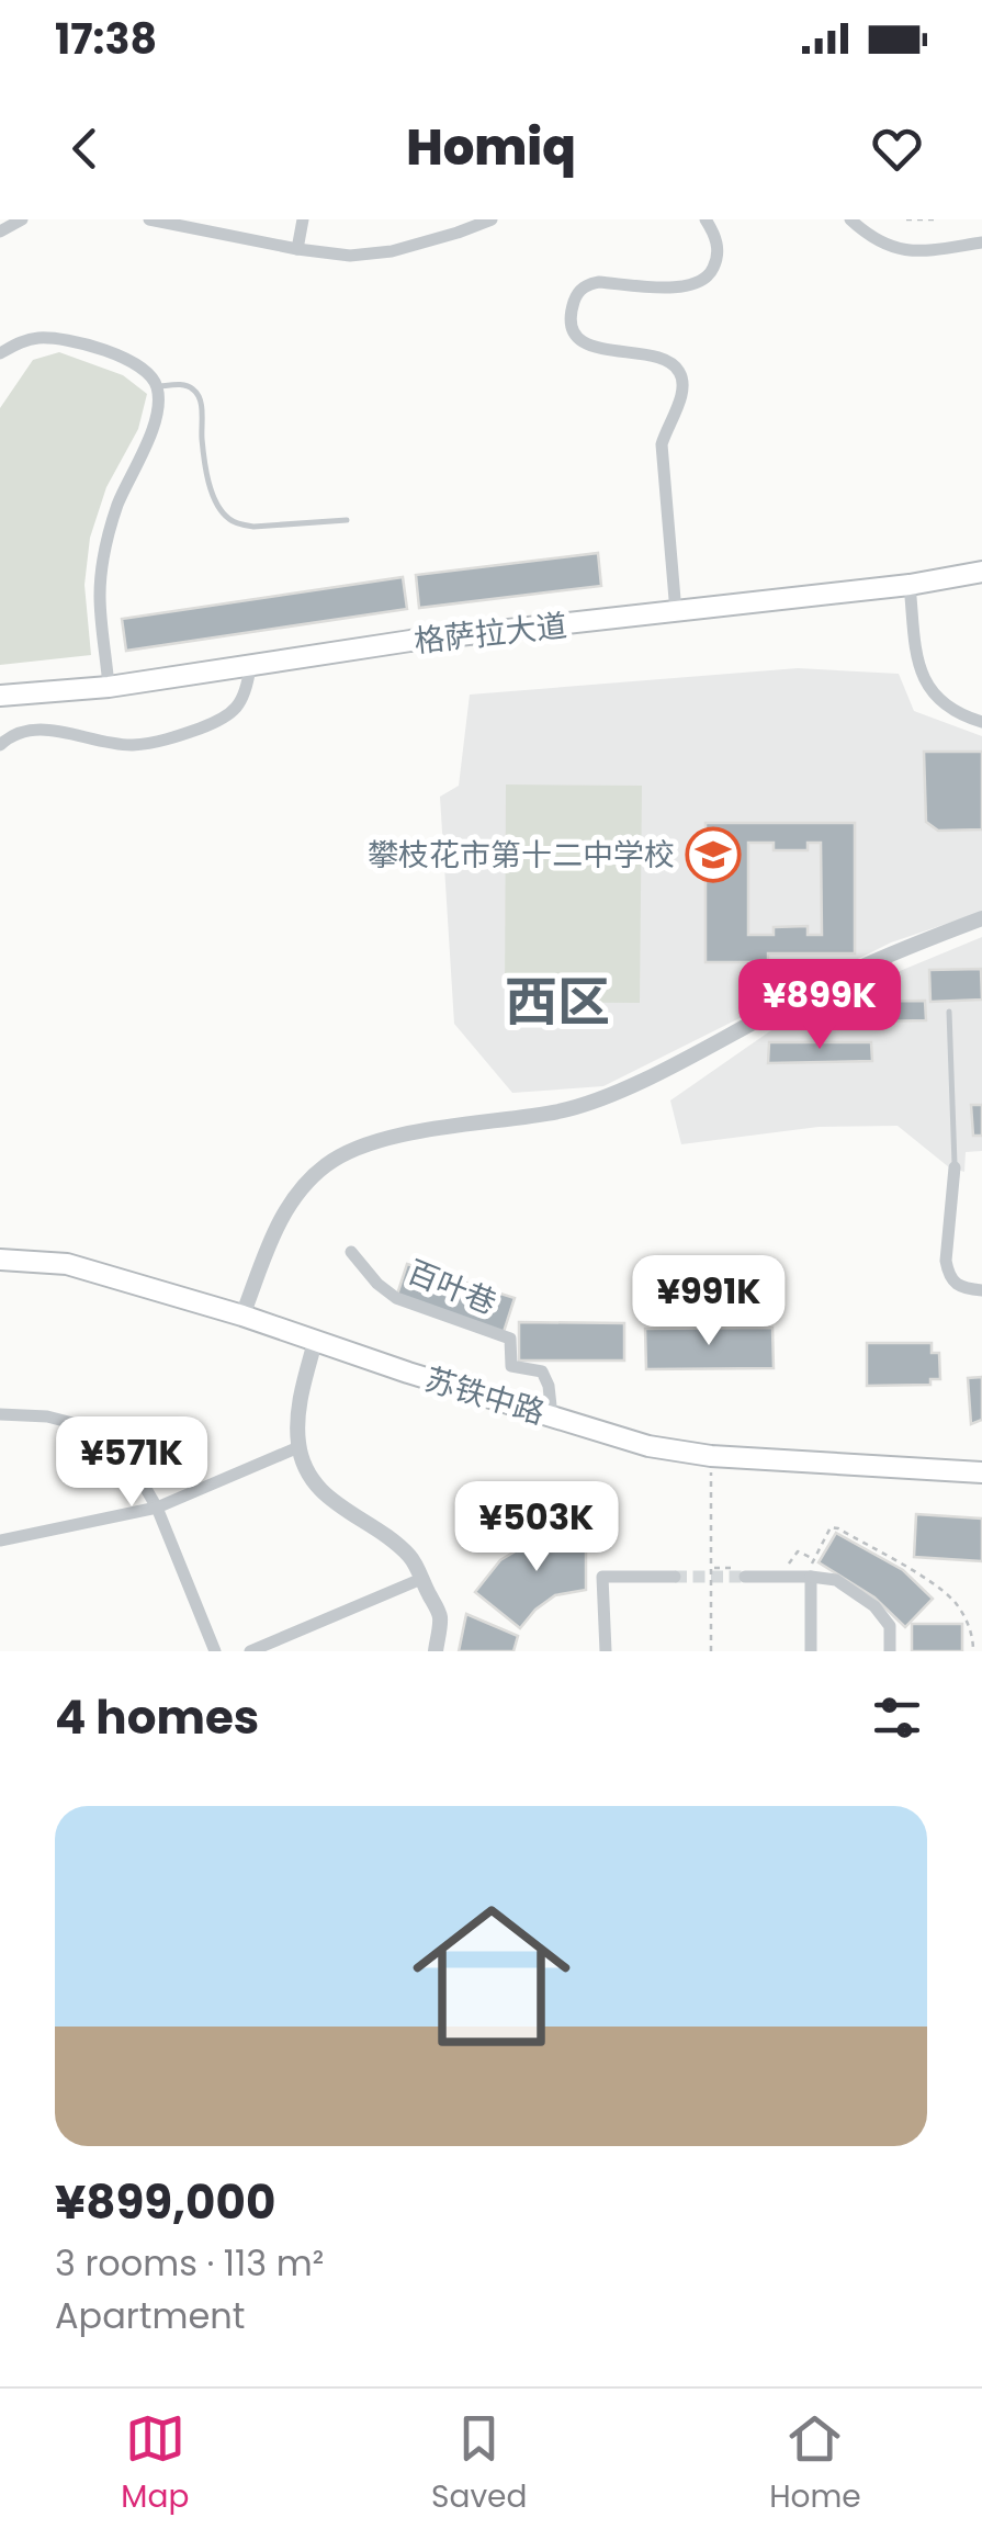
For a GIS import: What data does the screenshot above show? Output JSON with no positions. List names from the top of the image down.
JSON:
{
  "streets": {
    "main road": ["格萨拉大道", "苏铁中路"],
    "street": ["百叶巷"]
  },
  "crossings": [
    ["百叶巷", "苏铁中路"]
  ],
  "districts": ["西区"],
  "places": {
    "school or university": ["攀枝花市第十二中学校"]
  },
  "page": {
    "status": "17:38",
    "header": "Homiq",
    "price": [
      "¥899K",
      "¥991K",
      "¥571K",
      "¥503K"
    ],
    "heading": "4 homes",
    "list": [
      {
        "name": "¥899,000",
        "note": "3 rooms · 113 m² · Apartment"
      }
    ],
    "tabs": ["Map", "Saved", "Home"]
  }
}
